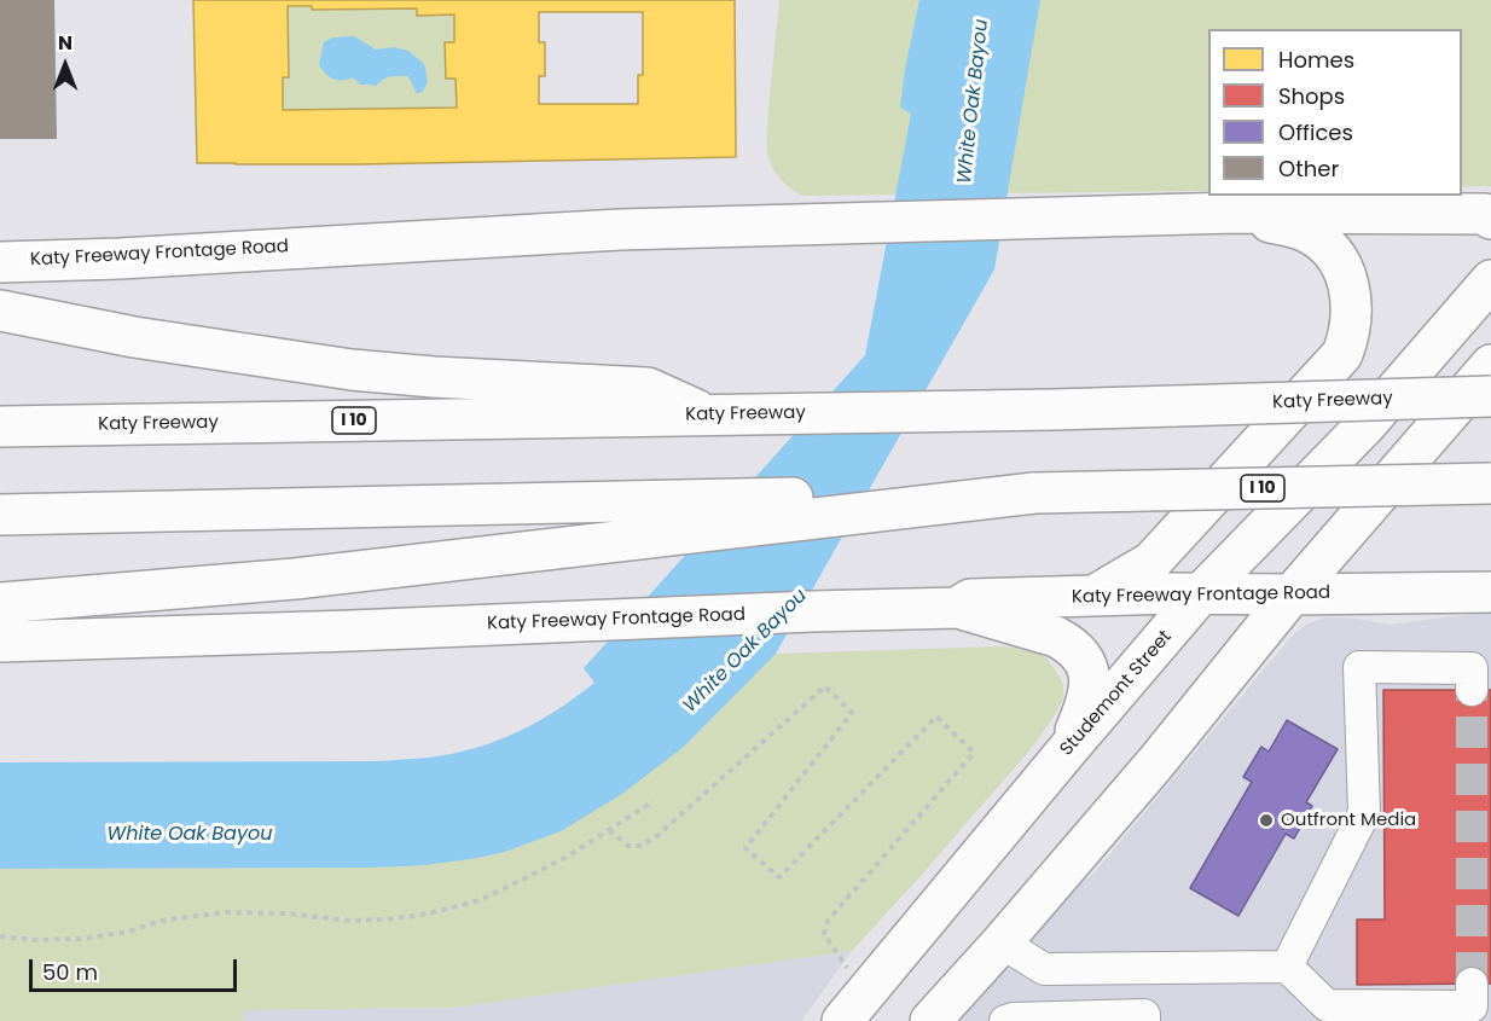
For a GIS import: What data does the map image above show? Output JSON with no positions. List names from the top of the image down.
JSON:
{
  "streets": {
    "main road": [
      "Katy Freeway Frontage Road",
      "Katy Freeway",
      "I 10",
      "Studemont Street"
    ]
  },
  "crossings": [
    ["Katy Freeway Frontage Road", "Studemont Street"]
  ],
  "water": ["White Oak Bayou"],
  "places": ["Outfront Media"],
  "legend": [
    "Homes",
    "Shops",
    "Offices",
    "Other"
  ],
  "scale_bar": "50 m",
  "north": "top"
}
